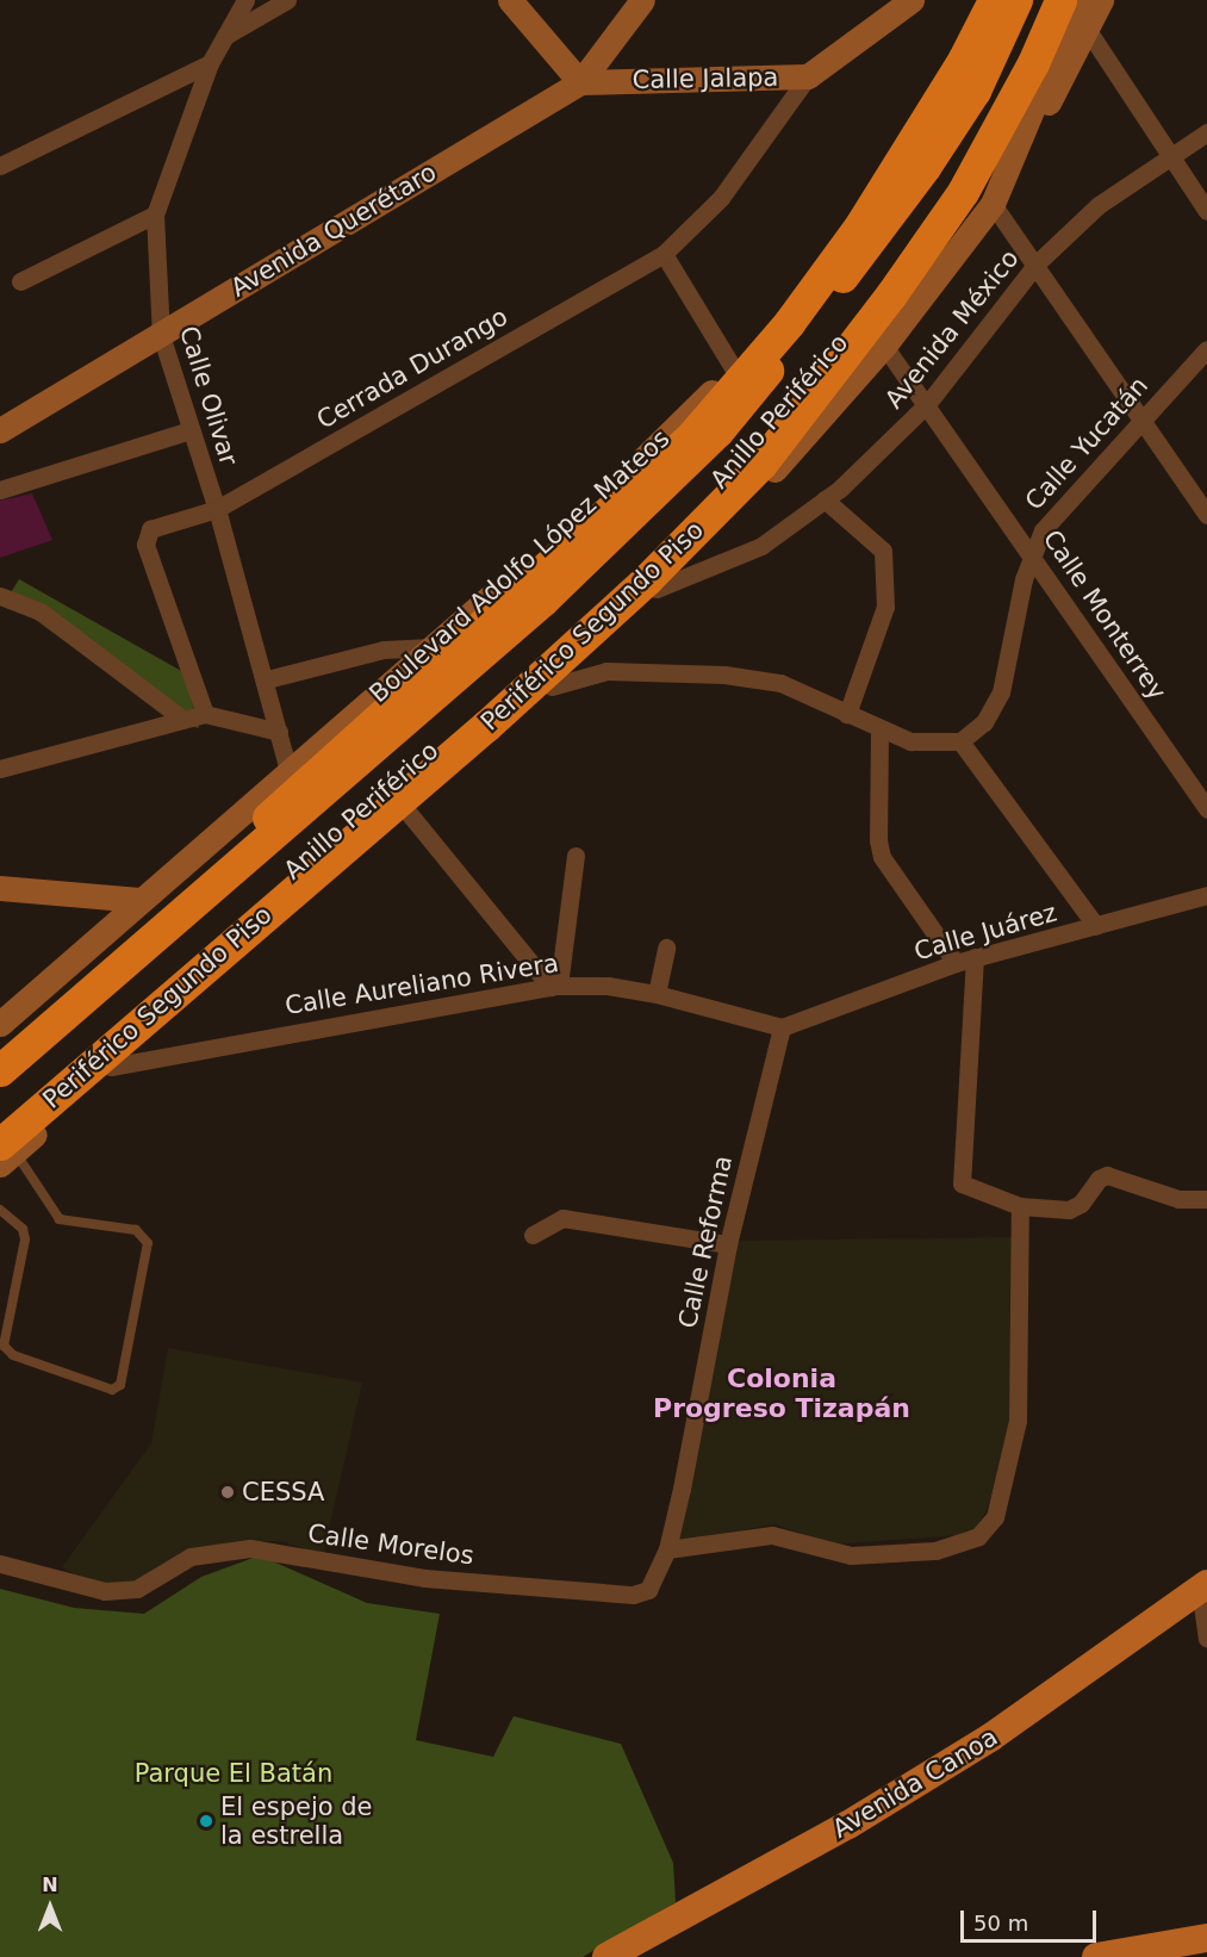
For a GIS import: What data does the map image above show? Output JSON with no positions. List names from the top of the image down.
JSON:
{
  "streets": {
    "highway": ["Anillo Periférico", "Periférico Segundo Piso"],
    "main road": [
      "Calle Jalapa",
      "Avenida Querétaro",
      "Boulevard Adolfo López Mateos",
      "Avenida Canoa"
    ],
    "street": [
      "Avenida México",
      "Cerrada Durango",
      "Calle Olivar",
      "Calle Yucatán",
      "Calle Monterrey",
      "Calle Juárez",
      "Calle Aureliano Rivera",
      "Calle Reforma",
      "Calle Morelos"
    ]
  },
  "crossings": [
    ["Calle Jalapa", "Avenida Querétaro"],
    ["Calle Jalapa", "Cerrada Durango"],
    ["Avenida Querétaro", "Calle Olivar"],
    ["Avenida México", "Calle Monterrey"],
    ["Cerrada Durango", "Calle Olivar"],
    ["Calle Olivar", "Boulevard Adolfo López Mateos"],
    ["Calle Yucatán", "Calle Monterrey"],
    ["Calle Juárez", "Calle Aureliano Rivera"],
    ["Calle Juárez", "Calle Reforma"],
    ["Calle Aureliano Rivera", "Calle Reforma"],
    ["Calle Reforma", "Calle Morelos"]
  ],
  "districts": ["Colonia Progreso Tizapán"],
  "parks": ["Parque El Batán"],
  "places": ["CESSA", "El espejo de la estrella"],
  "scale_bar": "50 m",
  "north": "top"
}
